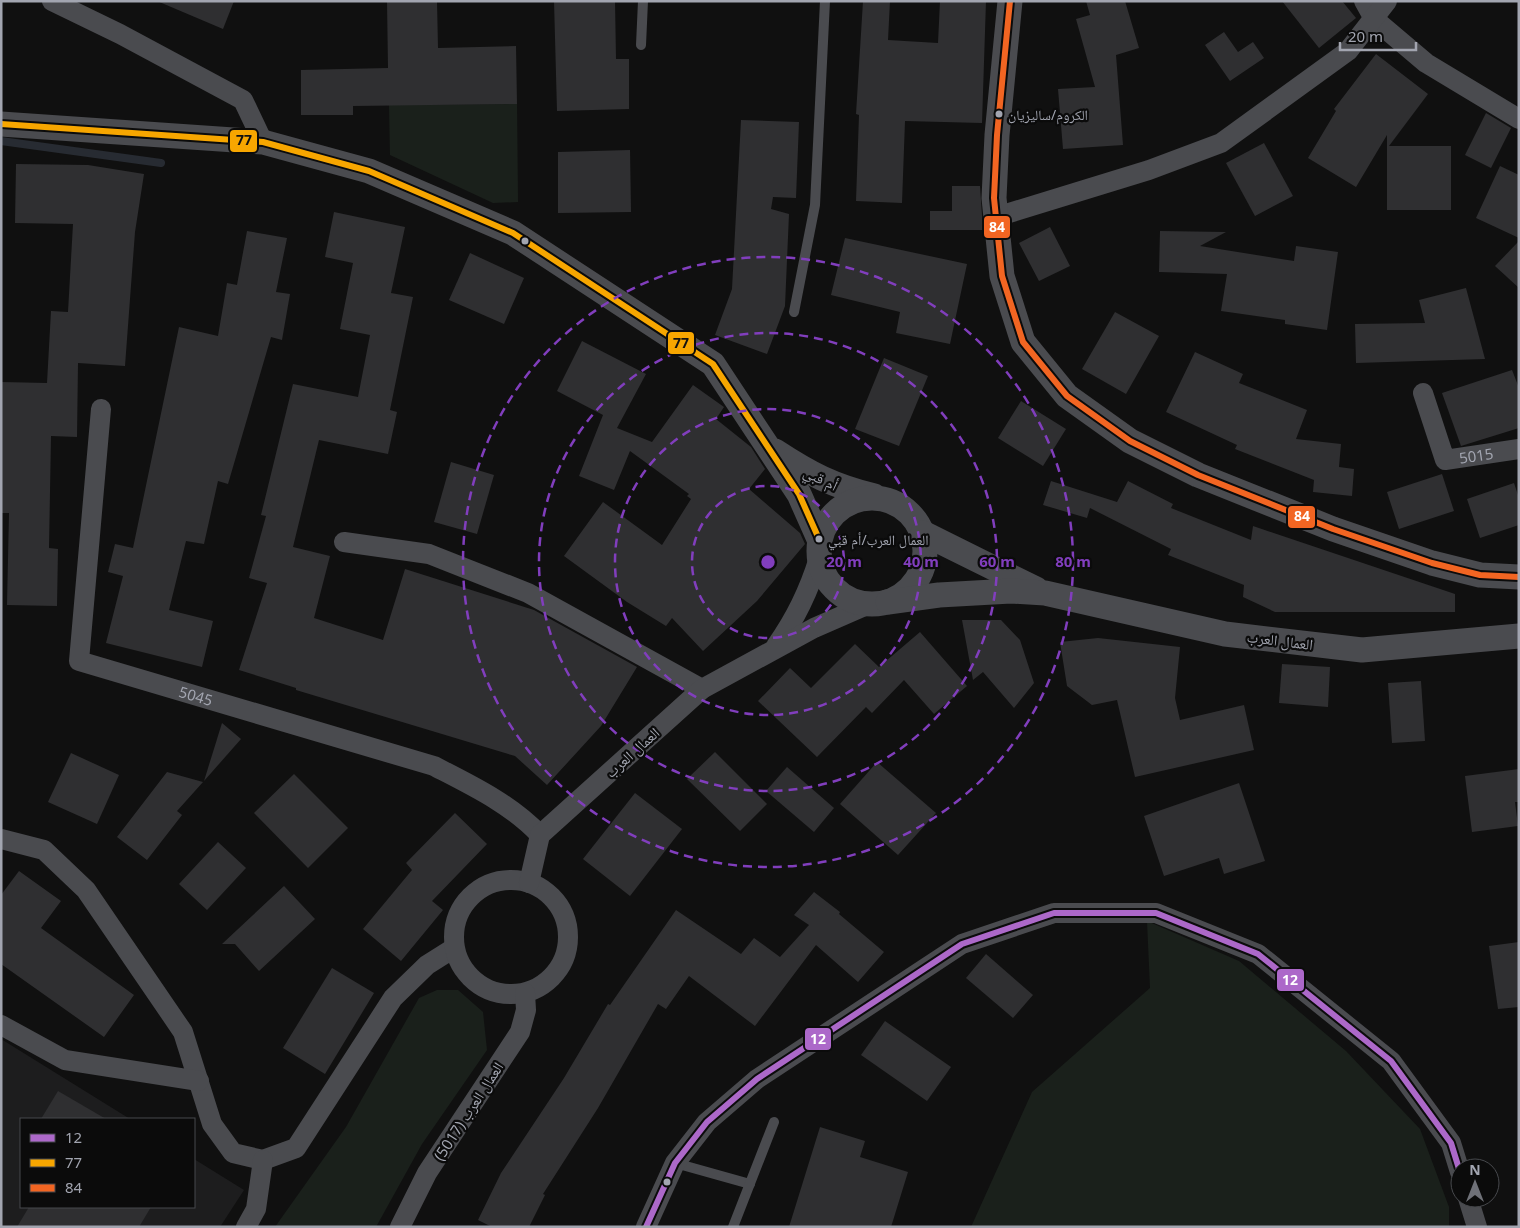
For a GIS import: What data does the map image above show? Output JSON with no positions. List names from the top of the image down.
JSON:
{
  "streets": {
    "street": [
      "5015",
      "أم قبي",
      "العمال العرب",
      "5045",
      "العمال العرب (5017)"
    ]
  },
  "crossings": [
    ["أم قبي", "العمال العرب"],
    ["العمال العرب", "5045"]
  ],
  "places": ["الكروم/ساليزيان", "العمال العرب/أم قبي"],
  "lines": ["transit line 84", "transit line 77", "transit line 12"],
  "legend": ["12", "77", "84"],
  "scale_bar": "20 m",
  "north": "top",
  "rings": [
    "20 m",
    "40 m",
    "60 m",
    "80 m"
  ]
}
